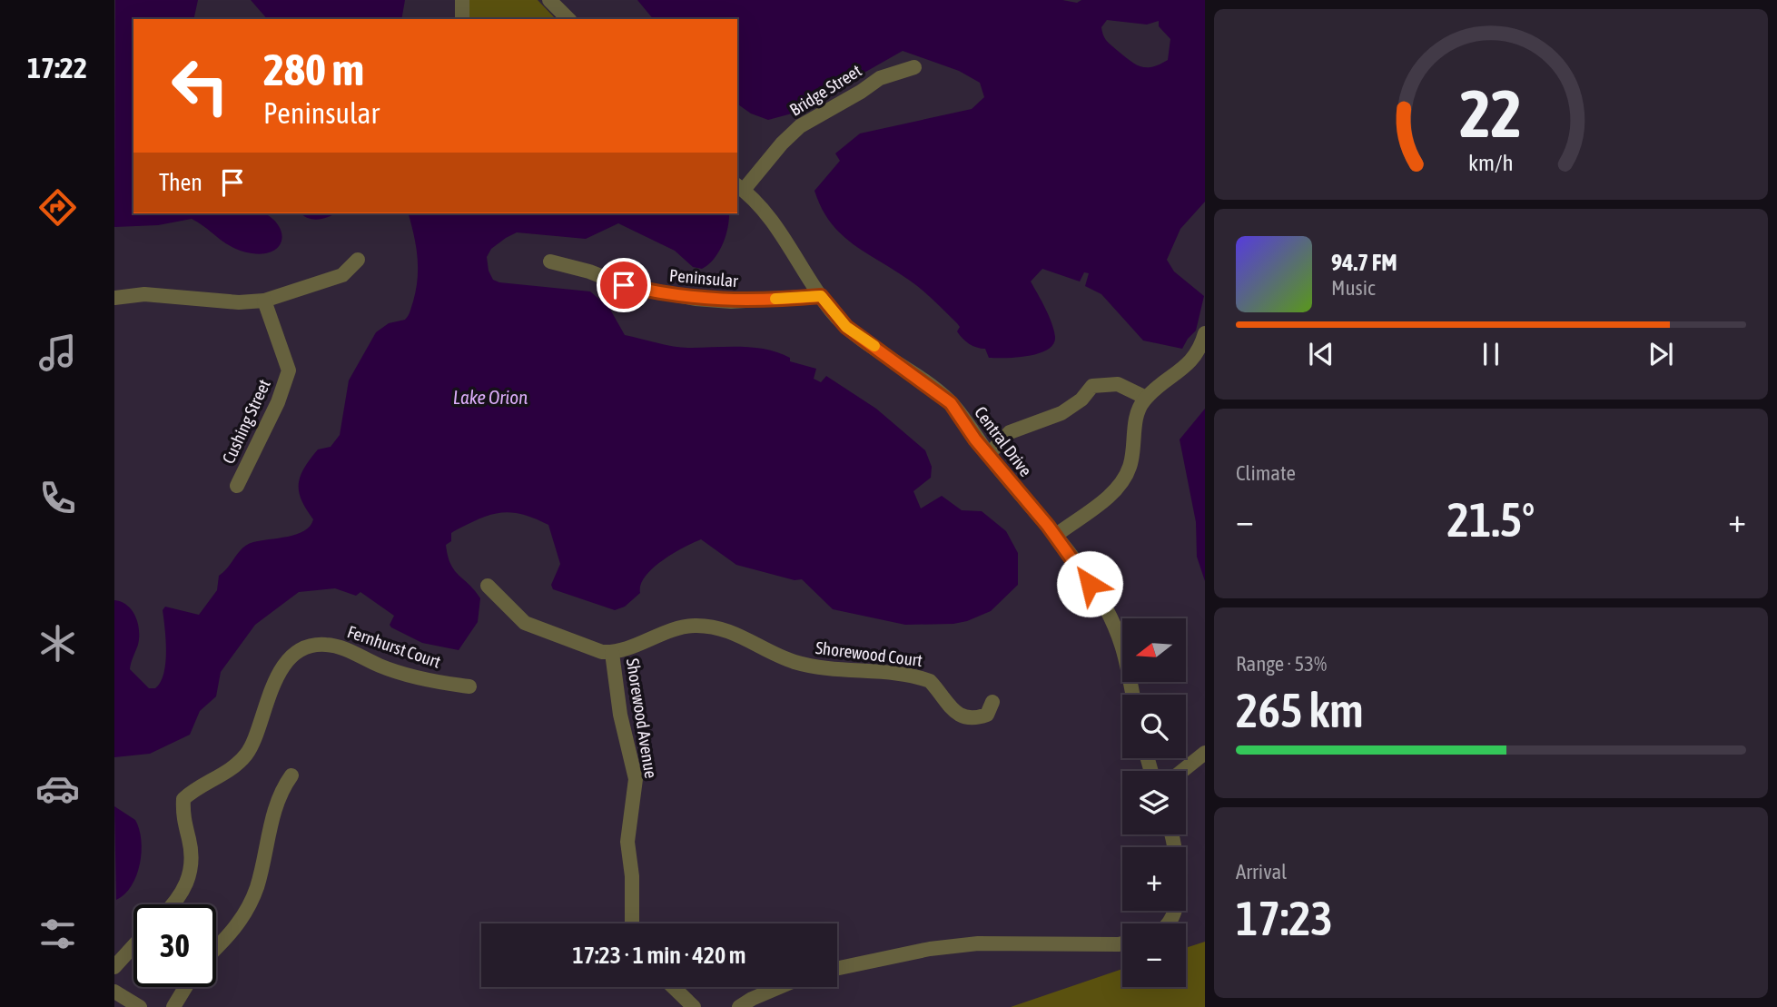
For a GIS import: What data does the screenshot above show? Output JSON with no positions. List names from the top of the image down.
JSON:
{
  "streets": {
    "street": [
      "Bridge Street",
      "Peninsular",
      "Cushing Street",
      "Central Drive",
      "Fernhurst Court",
      "Shorewood Court",
      "Shorewood Avenue"
    ]
  },
  "crossings": [
    ["Bridge Street", "Central Drive"],
    ["Peninsular", "Central Drive"],
    ["Shorewood Court", "Shorewood Avenue"]
  ],
  "water": ["Lake Orion"],
  "north": "left",
  "page": {
    "tabs": "17:22",
    "turn": ["280 m", "Peninsular"],
    "then": "Then",
    "song": ["94.7 FM", "Music"],
    "tile": [
      "Climate",
      ["Range · 53%", "265 km"],
      ["Arrival", "17:23"]
    ],
    "heat": ["−", "21.5°", "+"],
    "map_buttons": ["+", "−"],
    "limit": "30",
    "trip": "17:23 · 1 min · 420 m",
    "gauge": ["22", "km/h"]
  }
}
